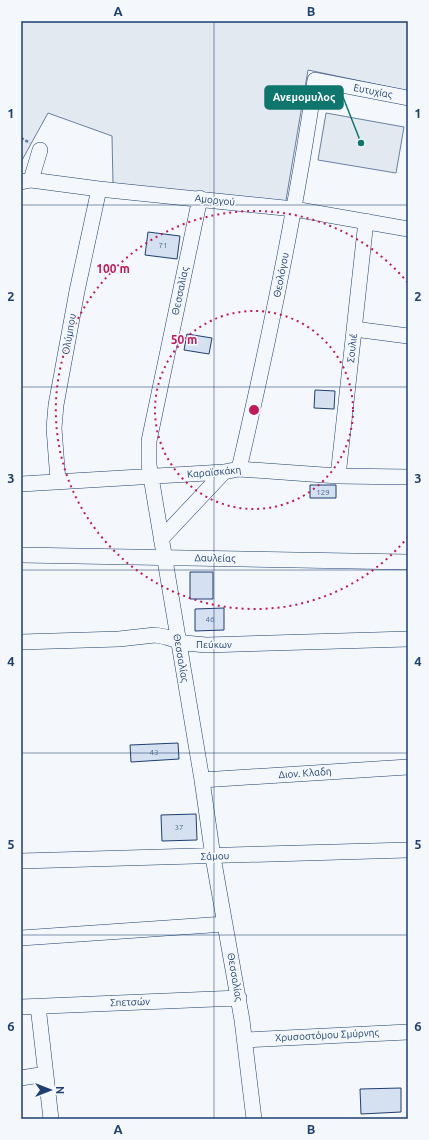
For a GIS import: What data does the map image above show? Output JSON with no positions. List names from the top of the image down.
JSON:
{
  "streets": {
    "street": [
      "Ευτυχίας",
      "Αμοργού",
      "Θεολόγου",
      "Θεσσαλίας",
      "Ολύμπου",
      "Σουλιέ",
      "Καραϊσκάκη",
      "Δαυλείας",
      "Πεύκων",
      "Διον. Κλαδη",
      "Σάμου",
      "Σπετσών",
      "Χρυσοστόμου Σμύρνης"
    ]
  },
  "crossings": [
    ["Ευτυχίας", "Θεολόγου"],
    ["Αμοργού", "Θεολόγου"],
    ["Αμοργού", "Θεσσαλίας"],
    ["Αμοργού", "Ολύμπου"],
    ["Αμοργού", "Σουλιέ"],
    ["Θεολόγου", "Καραϊσκάκη"],
    ["Θεσσαλίας", "Καραϊσκάκη"],
    ["Θεσσαλίας", "Δαυλείας"],
    ["Θεσσαλίας", "Πεύκων"],
    ["Θεσσαλίας", "Διον. Κλαδη"],
    ["Θεσσαλίας", "Σάμου"],
    ["Θεσσαλίας", "Σπετσών"],
    ["Θεσσαλίας", "Χρυσοστόμου Σμύρνης"],
    ["Ολύμπου", "Καραϊσκάκη"],
    ["Σουλιέ", "Καραϊσκάκη"]
  ],
  "places": ["Ανεμομυλος"],
  "house_numbers": [
    "71",
    "129",
    "46",
    "43",
    "37"
  ],
  "north": "right",
  "grid": {
    "columns": ["A", "B"],
    "rows": [
      "1",
      "2",
      "3",
      "4",
      "5",
      "6"
    ]
  },
  "rings": ["100 m", "50 m"]
}
